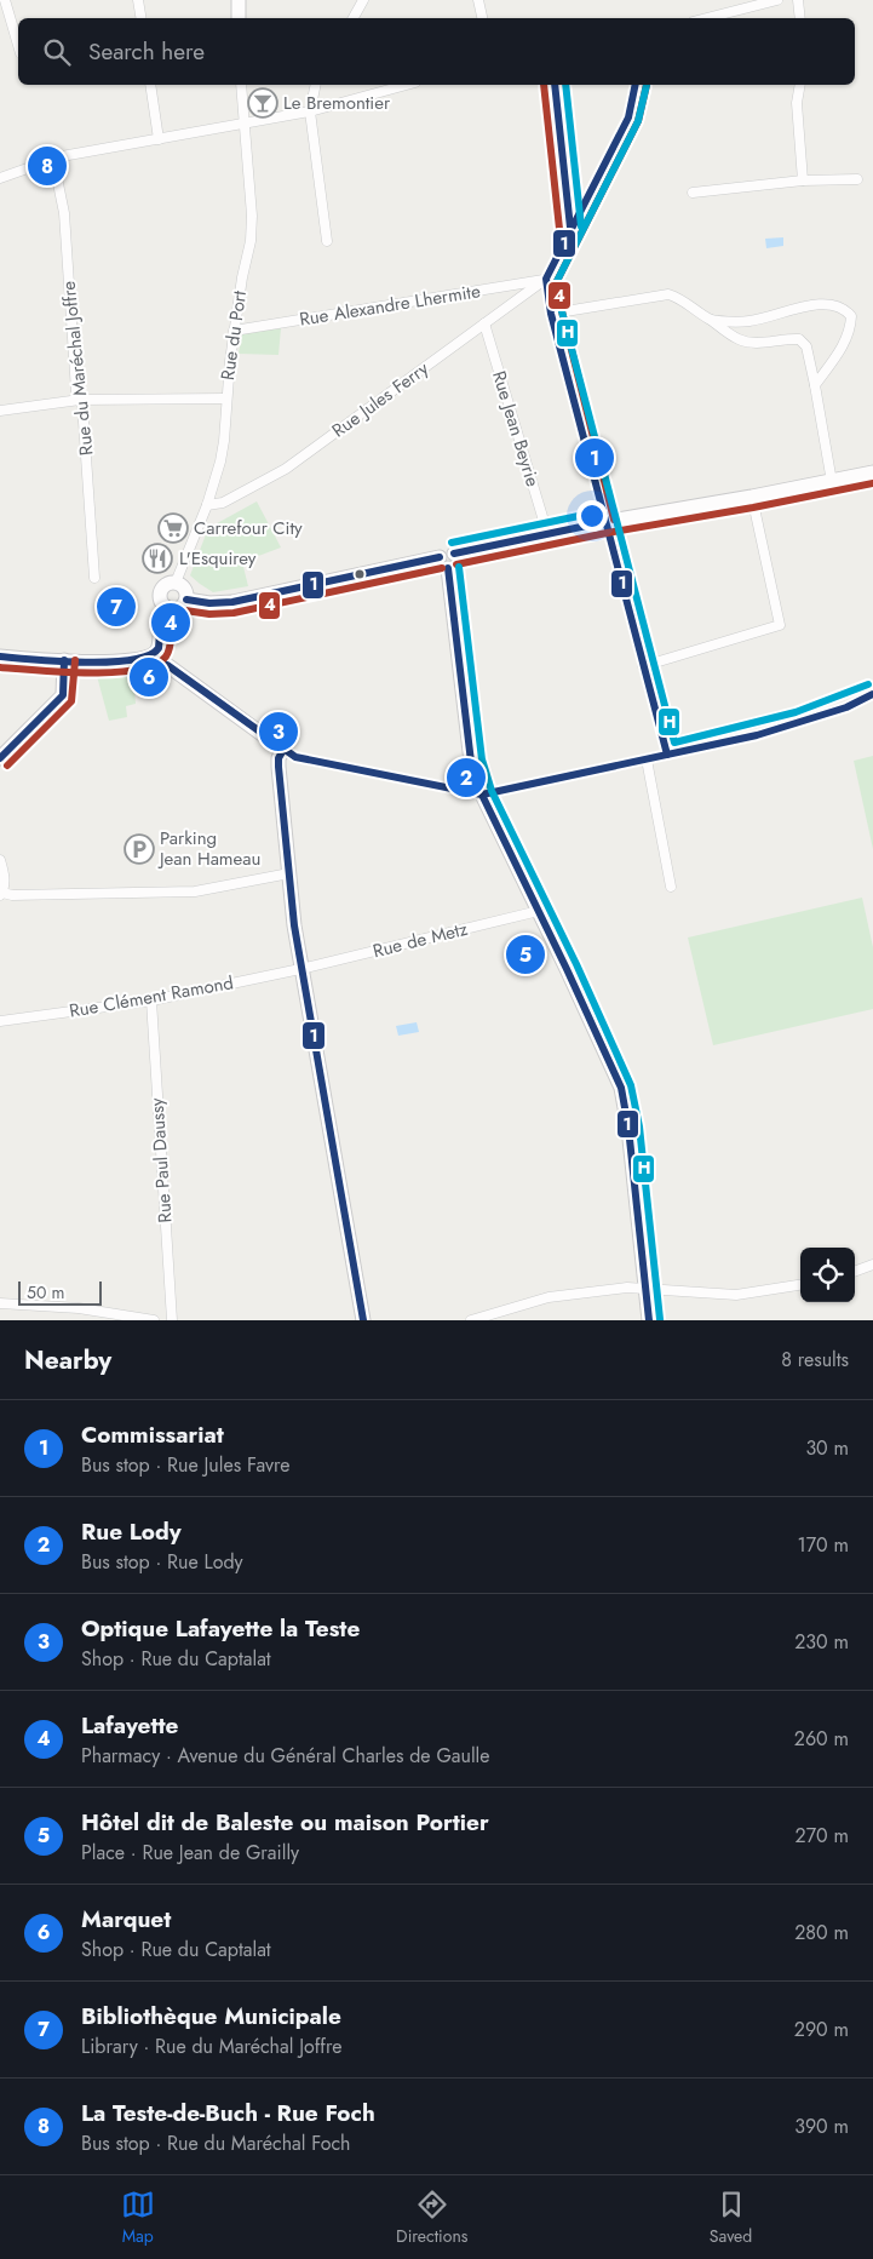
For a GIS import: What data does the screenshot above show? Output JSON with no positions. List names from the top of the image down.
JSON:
{
  "streets": {
    "street": [
      "Rue Alexandre Lhermite",
      "Rue du Port",
      "Rue du Maréchal Joffre",
      "Rue Jules Ferry",
      "Rue Jean Beyrie",
      "Rue de Metz",
      "Rue Clément Ramond",
      "Rue Paul Daussy"
    ]
  },
  "crossings": [
    ["Rue Alexandre Lhermite", "Rue du Port"],
    ["Rue Alexandre Lhermite", "Rue Jules Ferry"],
    ["Rue du Port", "Rue Jules Ferry"],
    ["Rue Jules Ferry", "Rue Jean Beyrie"],
    ["Rue de Metz", "Rue Clément Ramond"],
    ["Rue Clément Ramond", "Rue Paul Daussy"]
  ],
  "places": {
    "bar": ["Le Bremontier"],
    "supermarket": ["Carrefour City"],
    "restaurant": ["L'Esquirey"],
    "parking": ["Parking Jean Hameau"]
  },
  "lines": ["transit line 1", "transit line 4", "transit line H"],
  "scale_bar": "50 m",
  "page": {
    "search": "Search here",
    "pins": [
      "8",
      "1",
      "7",
      "4",
      "6",
      "3",
      "2",
      "5"
    ],
    "scale": "50 m",
    "heading": ["Nearby", "8 results"],
    "list": [
      {
        "mark": "1",
        "name": "Commissariat",
        "note": "Bus stop · Rue Jules Favre",
        "value": "30 m"
      },
      {
        "mark": "2",
        "name": "Rue Lody",
        "note": "Bus stop · Rue Lody",
        "value": "170 m"
      },
      {
        "mark": "3",
        "name": "Optique Lafayette la Teste",
        "note": "Shop · Rue du Captalat",
        "value": "230 m"
      },
      {
        "mark": "4",
        "name": "Lafayette",
        "note": "Pharmacy · Avenue du Général Charles de Gaulle",
        "value": "260 m"
      },
      {
        "mark": "5",
        "name": "Hôtel dit de Baleste ou maison Portier",
        "note": "Place · Rue Jean de Grailly",
        "value": "270 m"
      },
      {
        "mark": "6",
        "name": "Marquet",
        "note": "Shop · Rue du Captalat",
        "value": "280 m"
      },
      {
        "mark": "7",
        "name": "Bibliothèque Municipale",
        "note": "Library · Rue du Maréchal Joffre",
        "value": "290 m"
      },
      {
        "mark": "8",
        "name": "La Teste-de-Buch - Rue Foch",
        "note": "Bus stop · Rue du Maréchal Foch",
        "value": "390 m"
      }
    ],
    "nav": ["Map", "Directions", "Saved"]
  }
}
